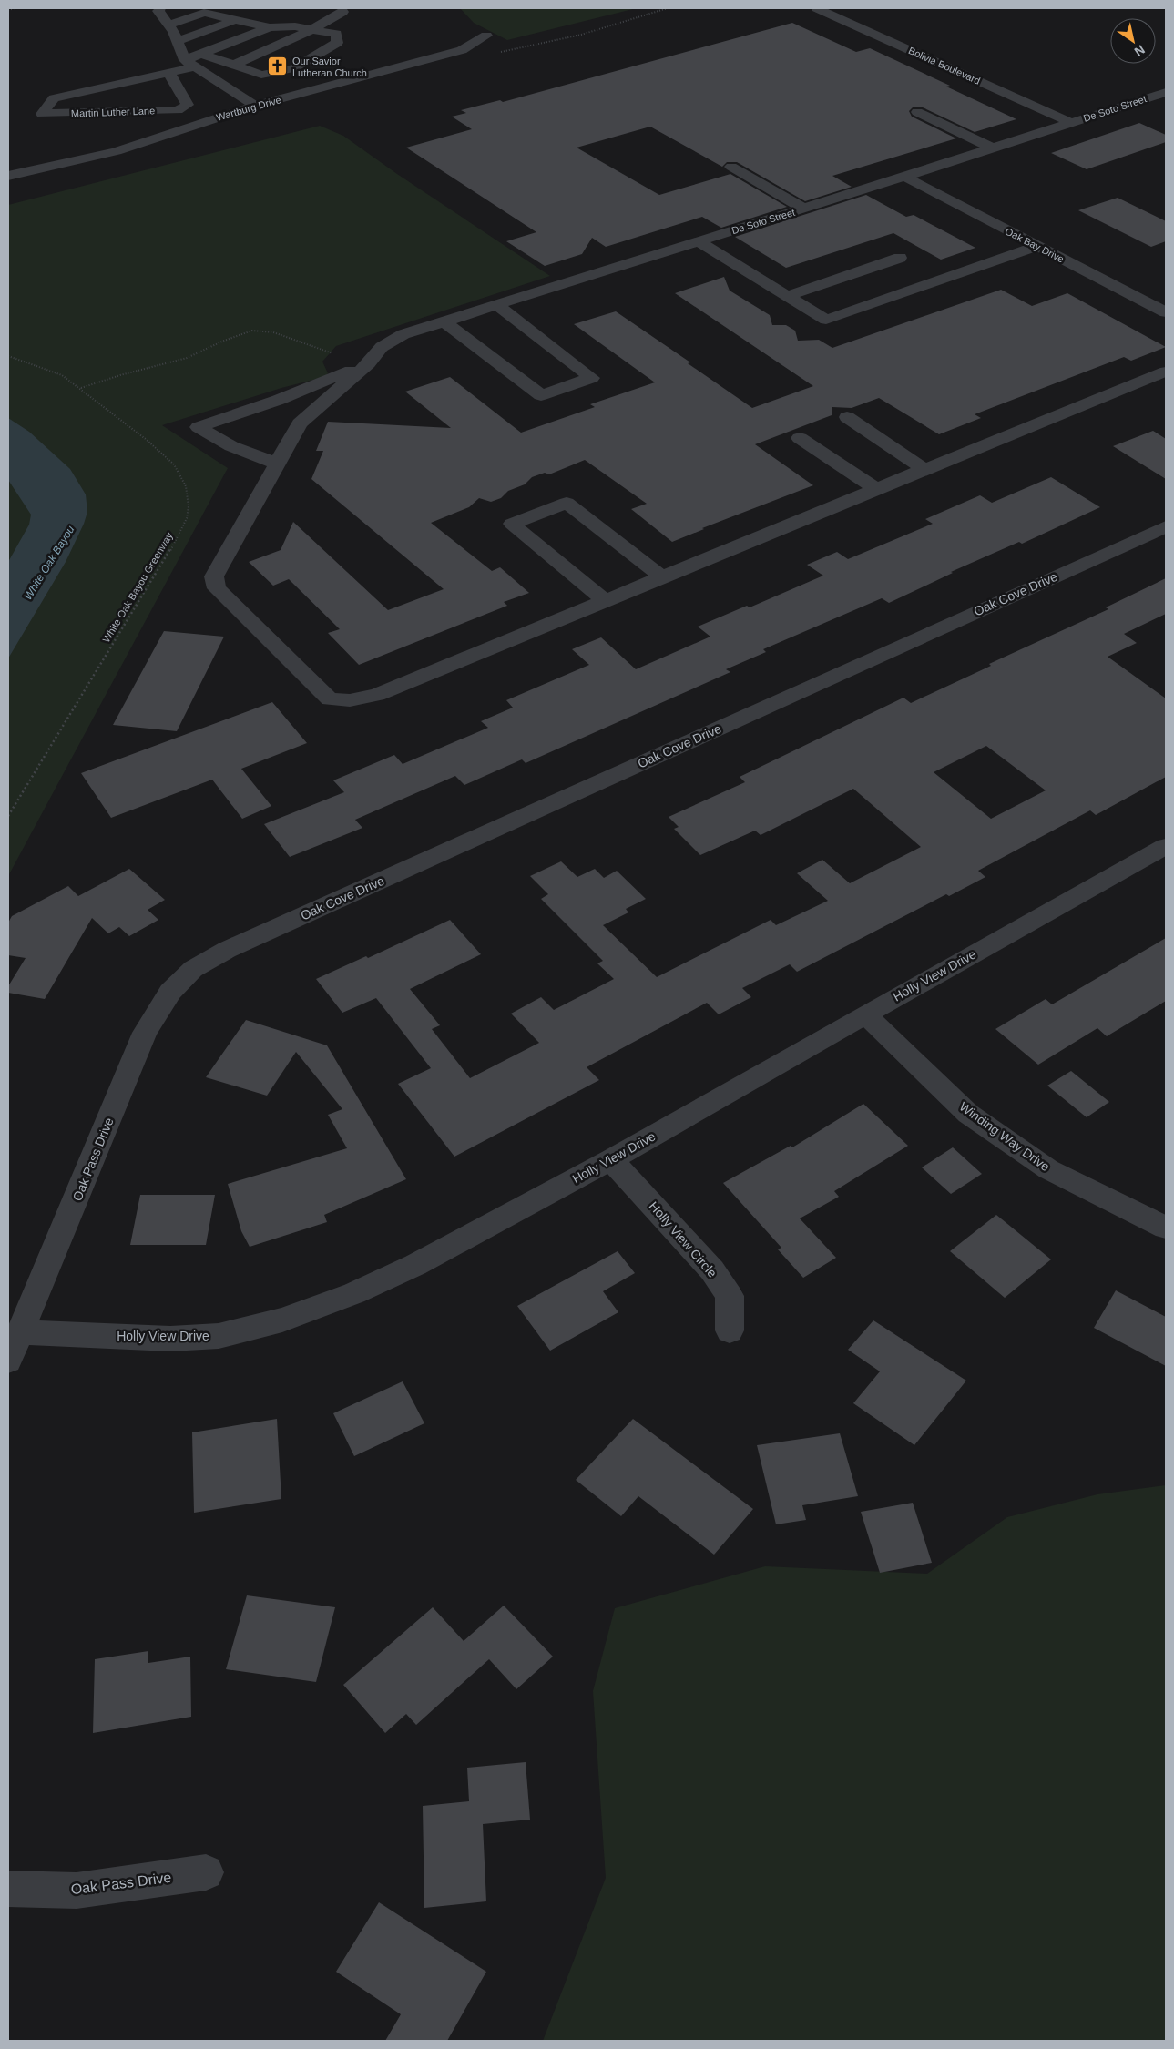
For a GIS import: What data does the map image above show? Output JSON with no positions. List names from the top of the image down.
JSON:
{
  "streets": {
    "street": [
      "Bolivia Boulevard",
      "Wartburg Drive",
      "De Soto Street",
      "Martin Luther Lane",
      "Oak Bay Drive",
      "Oak Cove Drive",
      "Holly View Drive",
      "Winding Way Drive",
      "Oak Pass Drive",
      "Holly View Circle"
    ],
    "path": ["White Oak Bayou Greenway"]
  },
  "crossings": [
    ["Bolivia Boulevard", "De Soto Street"],
    ["De Soto Street", "Oak Bay Drive"],
    ["Oak Cove Drive", "Oak Pass Drive"],
    ["Holly View Drive", "Winding Way Drive"],
    ["Holly View Drive", "Oak Pass Drive"],
    ["Holly View Drive", "Holly View Circle"]
  ],
  "water": ["White Oak Bayou"],
  "places": {
    "church": ["Our Savior Lutheran Church"]
  },
  "north": "bottom right"
}
